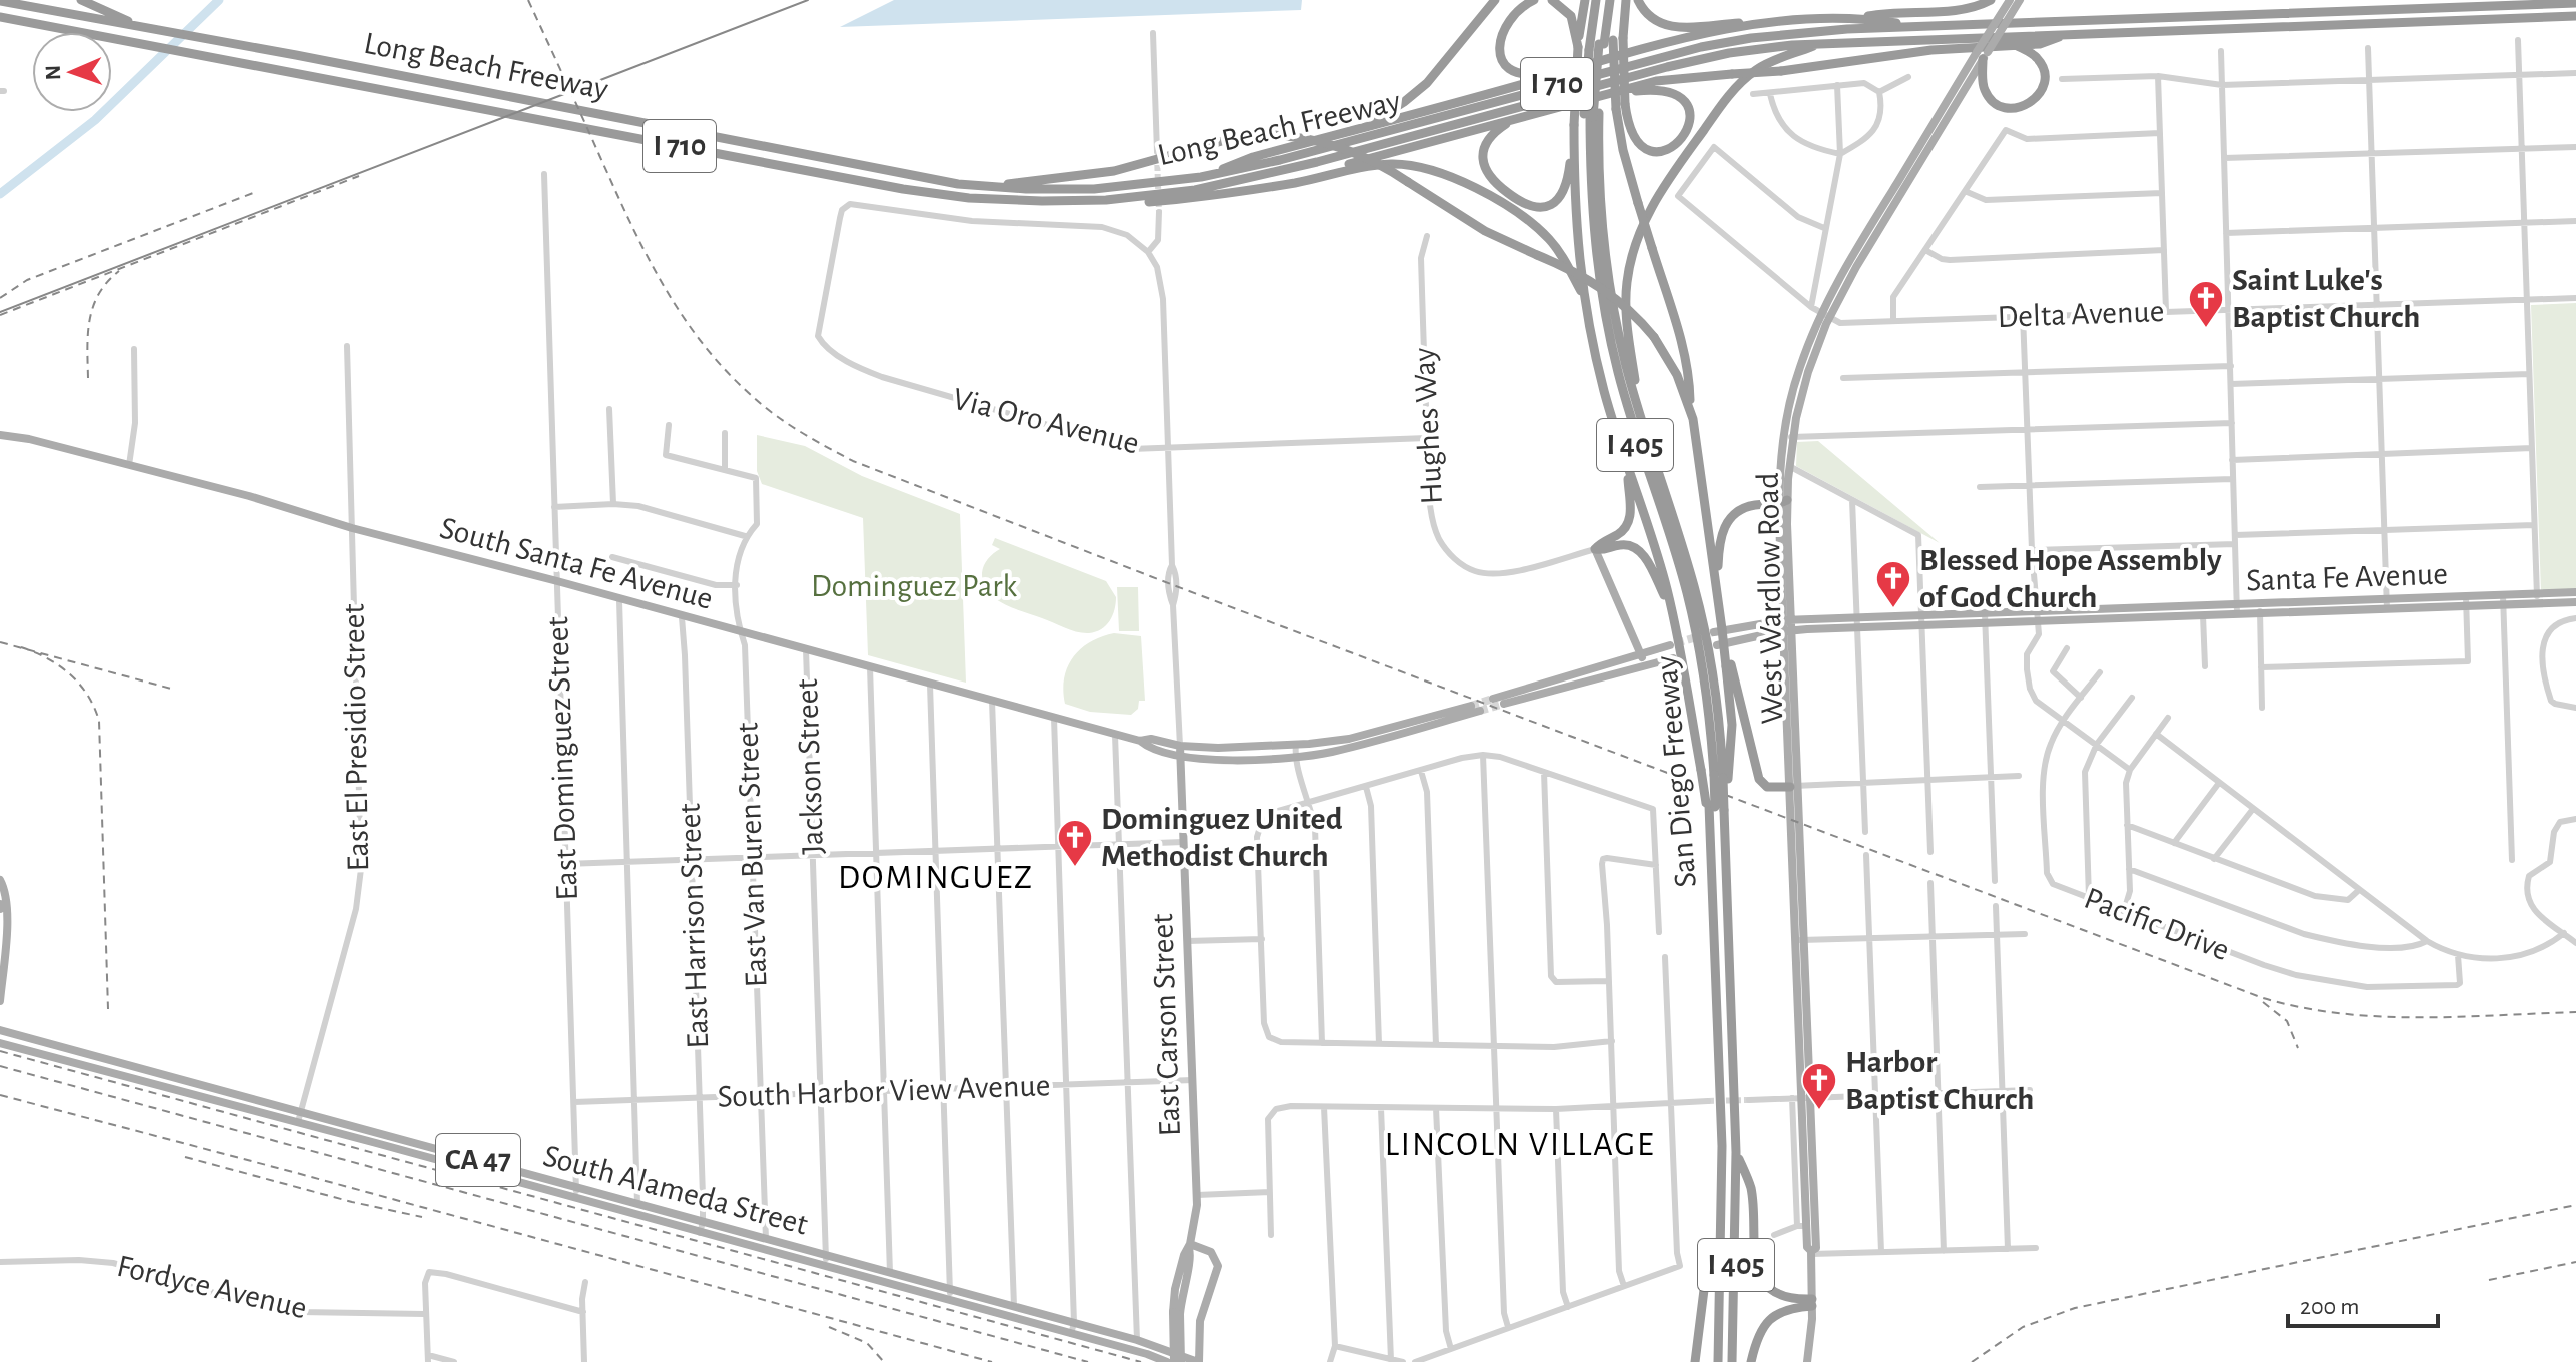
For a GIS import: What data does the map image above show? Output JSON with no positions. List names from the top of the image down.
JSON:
{
  "streets": {
    "highway": [
      "Long Beach Freeway",
      "I 710",
      "I 405",
      "San Diego Freeway"
    ],
    "main road": [
      "South Santa Fe Avenue",
      "Santa Fe Avenue",
      "West Wardlow Road",
      "East Carson Street",
      "CA 47",
      "South Alameda Street"
    ],
    "street": [
      "Delta Avenue",
      "Via Oro Avenue",
      "Hughes Way",
      "East El Presidio Street",
      "East Dominguez Street",
      "Jackson Street",
      "East Van Buren Street",
      "Pacific Drive",
      "East Harrison Street",
      "South Harbor View Avenue",
      "Fordyce Avenue"
    ]
  },
  "crossings": [
    ["Delta Avenue", "West Wardlow Road"],
    ["Via Oro Avenue", "Hughes Way"],
    ["Via Oro Avenue", "East Carson Street"],
    ["South Santa Fe Avenue", "East El Presidio Street"],
    ["South Santa Fe Avenue", "East Dominguez Street"],
    ["South Santa Fe Avenue", "Jackson Street"],
    ["South Santa Fe Avenue", "East Van Buren Street"],
    ["South Santa Fe Avenue", "East Harrison Street"],
    ["South Santa Fe Avenue", "East Carson Street"],
    ["Santa Fe Avenue", "West Wardlow Road"],
    ["East El Presidio Street", "South Alameda Street"],
    ["East Dominguez Street", "South Harbor View Avenue"],
    ["East Dominguez Street", "South Alameda Street"],
    ["Jackson Street", "South Harbor View Avenue"],
    ["Jackson Street", "South Alameda Street"],
    ["East Van Buren Street", "South Harbor View Avenue"],
    ["East Van Buren Street", "South Alameda Street"],
    ["East Harrison Street", "South Harbor View Avenue"],
    ["East Harrison Street", "South Alameda Street"],
    ["East Carson Street", "South Harbor View Avenue"]
  ],
  "districts": ["DOMINGUEZ", "LINCOLN VILLAGE"],
  "parks": ["Dominguez Park"],
  "places": {
    "church": [
      "Saint Luke's Baptist Church",
      "Blessed Hope Assembly of God Church",
      "Dominguez United Methodist Church",
      "Harbor Baptist Church"
    ]
  },
  "scale_bar": "200 m",
  "north": "left"
}
